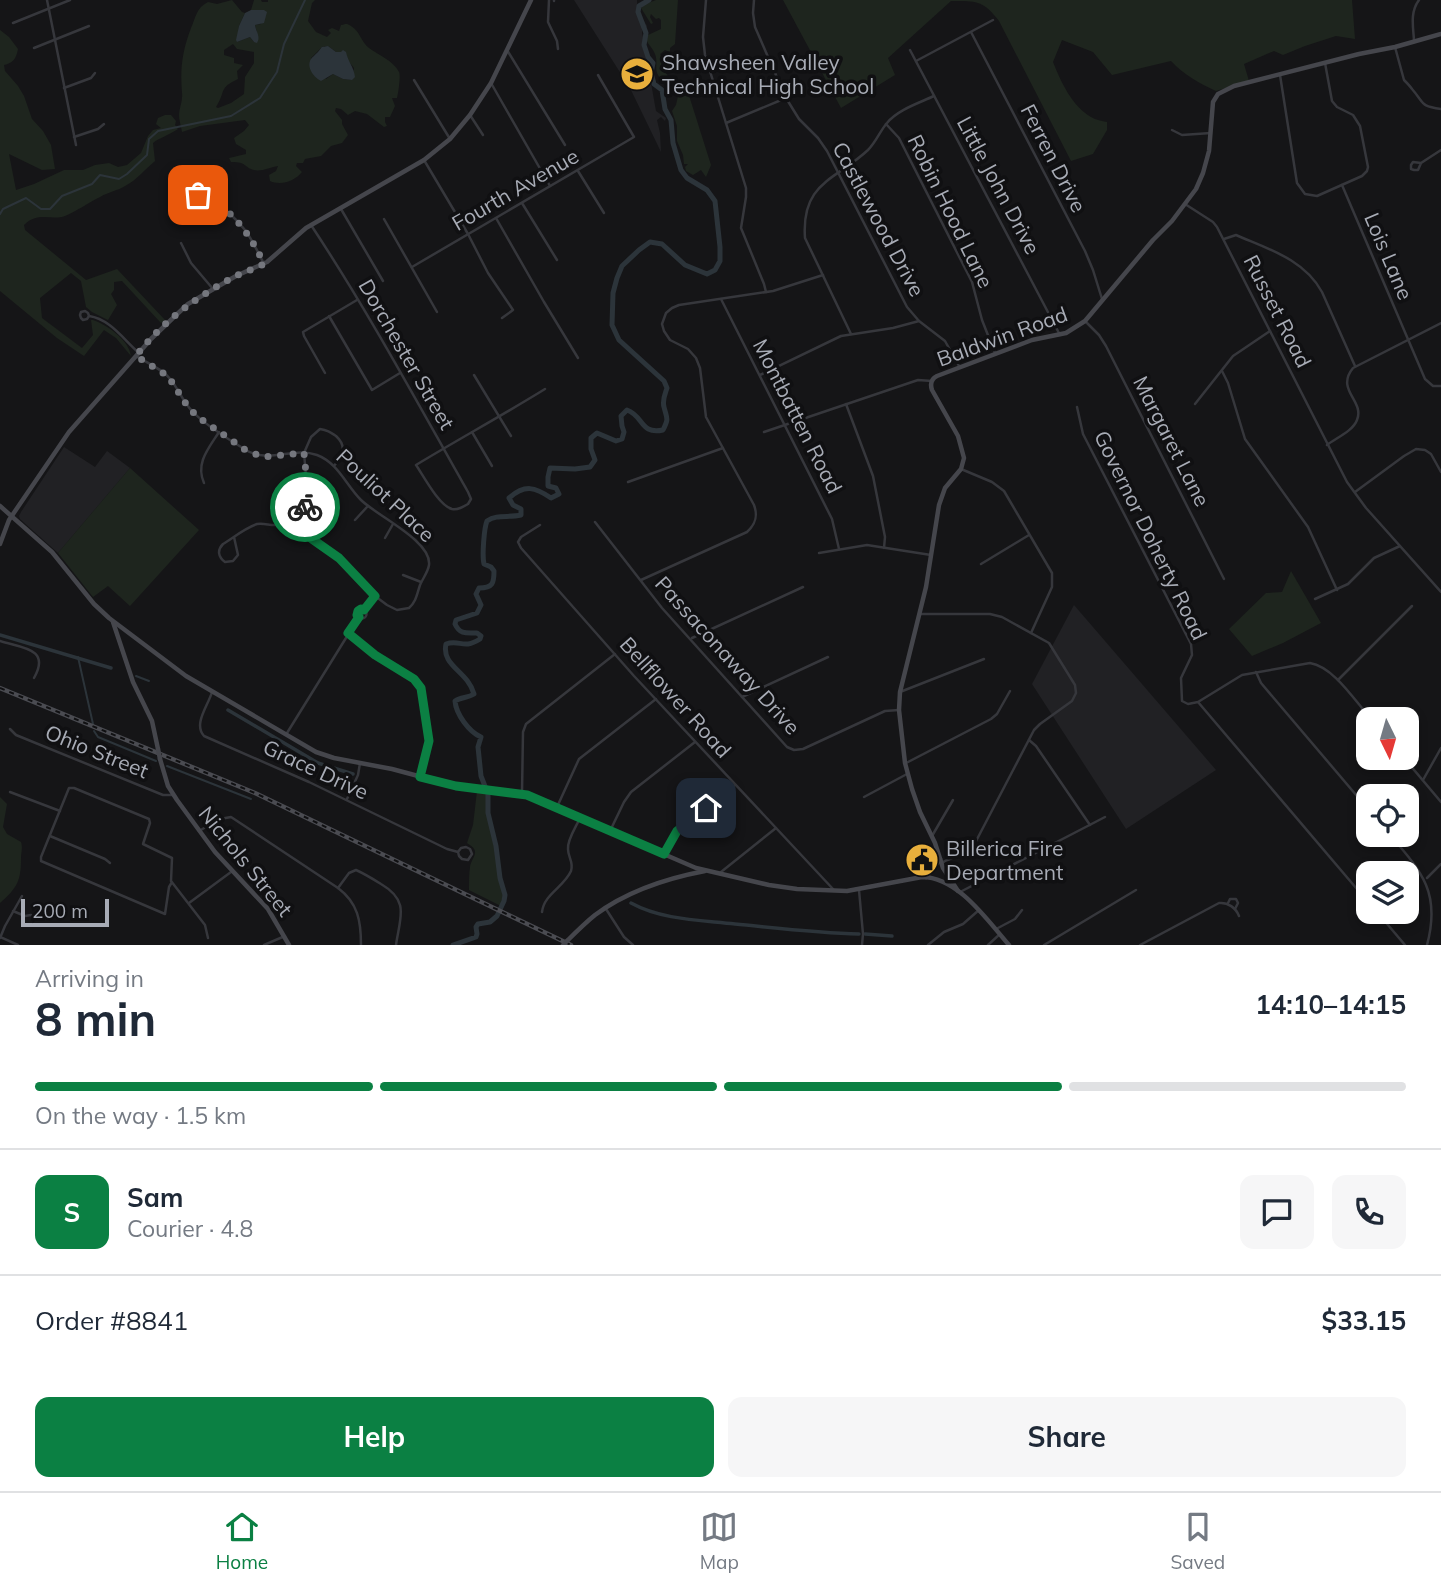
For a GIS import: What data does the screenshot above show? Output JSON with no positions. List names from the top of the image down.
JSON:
{
  "streets": {
    "street": [
      "Ferren Drive",
      "Little John Drive",
      "Fourth Avenue",
      "Robin Hood Lane",
      "Castlewood Drive",
      "Lois Lane",
      "Russet Road",
      "Baldwin Road",
      "Dorchester Street",
      "Montbatten Road",
      "Margaret Lane",
      "Pouliot Place",
      "Governor Doherty Road",
      "Passaconaway Drive",
      "Bellflower Road",
      "Ohio Street",
      "Grace Drive",
      "Nichols Street"
    ]
  },
  "crossings": [
    ["Ferren Drive", "Baldwin Road"],
    ["Little John Drive", "Baldwin Road"],
    ["Robin Hood Lane", "Baldwin Road"],
    ["Castlewood Drive", "Baldwin Road"],
    ["Russet Road", "Baldwin Road"],
    ["Baldwin Road", "Margaret Lane"],
    ["Ohio Street", "Nichols Street"]
  ],
  "places": {
    "school or university": ["Shawsheen Valley Technical High School"],
    "public building": ["Billerica Fire Department"]
  },
  "scale_bar": "200 m",
  "north": "bottom",
  "page": {
    "scale": "200 m",
    "heading": ["8 min", "Arriving in", "14:10–14:15"],
    "panel": [
      "Sam",
      "Courier · 4.8",
      "Order #8841",
      "$33.15"
    ],
    "bar": "On the way · 1.5 km",
    "round": "S",
    "buttons": ["Help", "Share"],
    "tabs": ["Home", "Map", "Saved"]
  }
}
